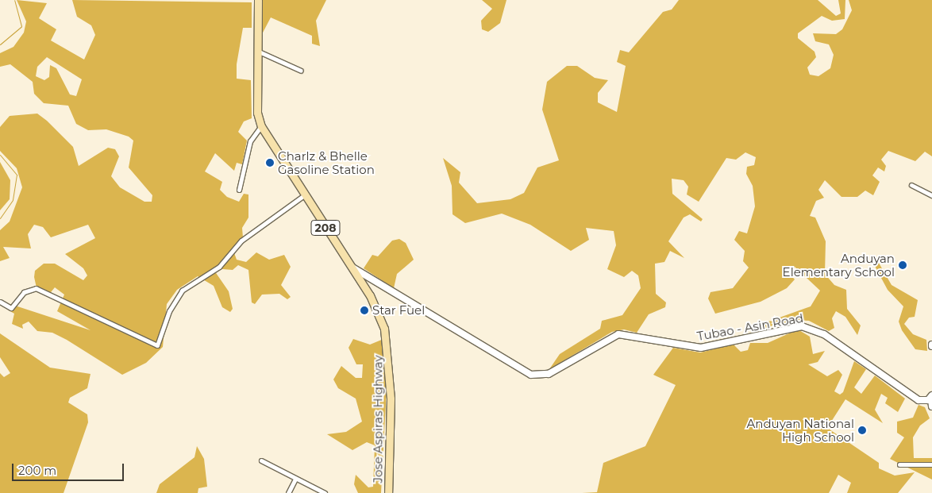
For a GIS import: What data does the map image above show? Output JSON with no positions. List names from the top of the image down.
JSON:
{
  "streets": {
    "main road": ["208", "Tubao - Asin Road", "Jose Aspiras Highway"]
  },
  "crossings": [
    ["Tubao - Asin Road", "Jose Aspiras Highway"]
  ],
  "places": [
    "Charlz & Bhelle Gasoline Station",
    "Anduyan Elementary School",
    "Star Fuel",
    "Anduyan National High School"
  ],
  "scale_bar": "200 m"
}
